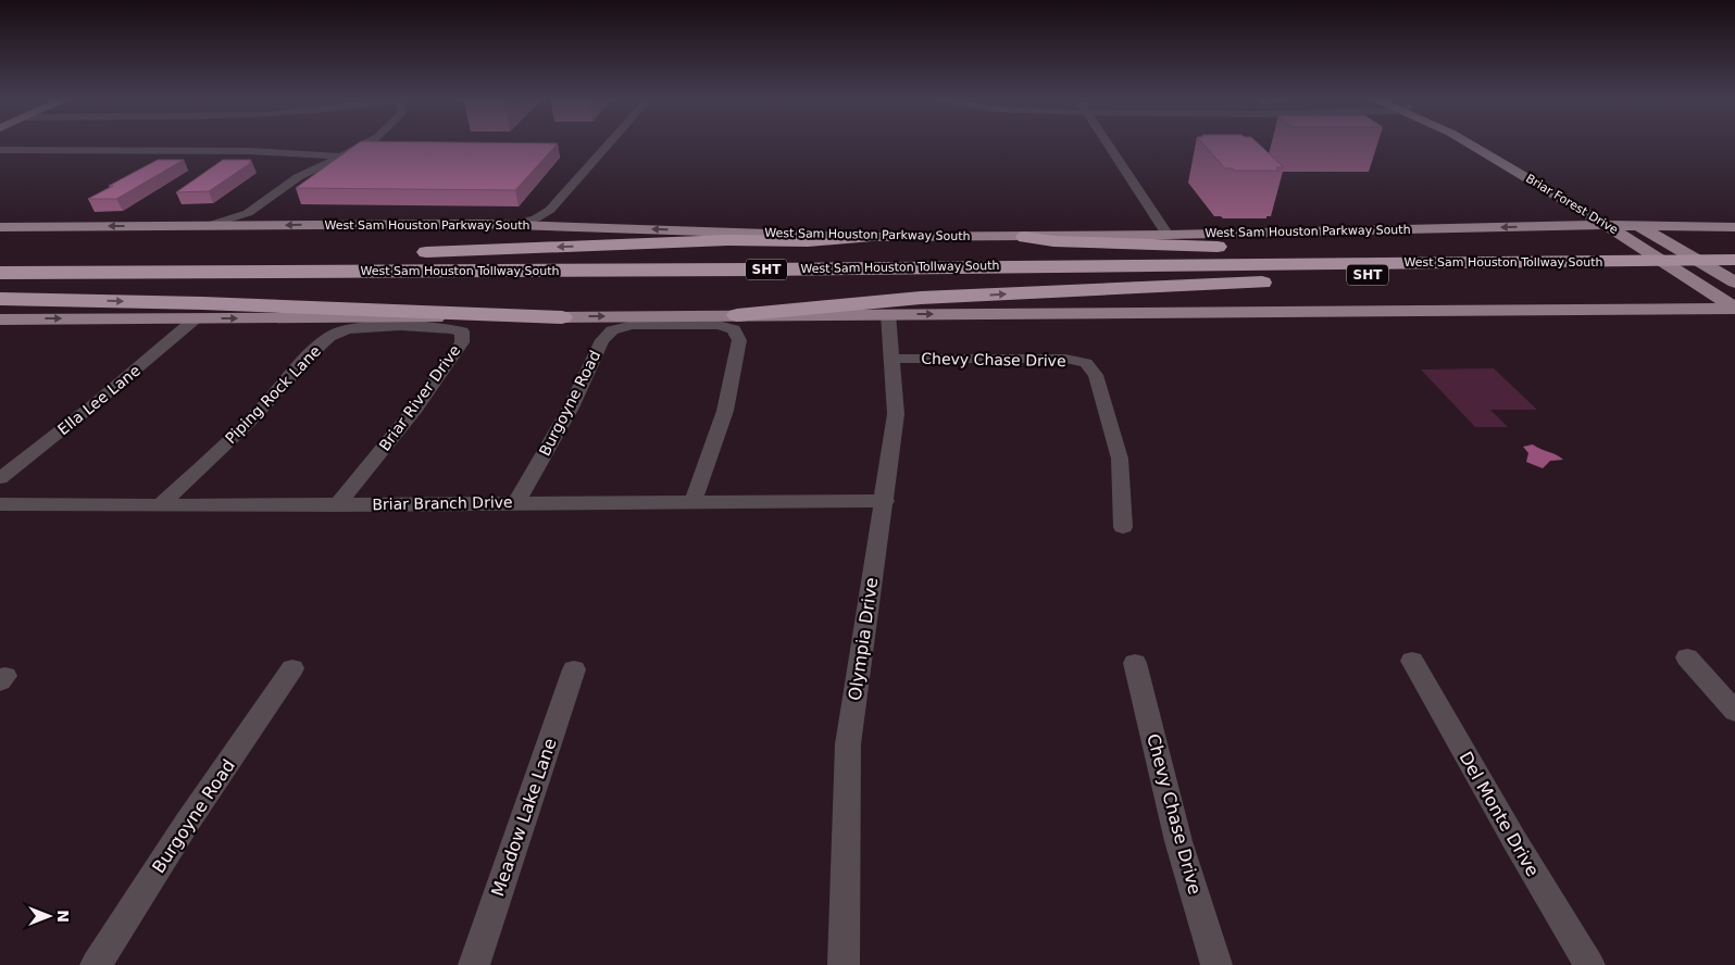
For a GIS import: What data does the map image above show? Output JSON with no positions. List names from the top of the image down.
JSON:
{
  "streets": {
    "highway": ["West Sam Houston Tollway South", "SHT"],
    "main road": ["Briar Forest Drive", "West Sam Houston Parkway South"],
    "street": [
      "Chevy Chase Drive",
      "Piping Rock Lane",
      "Briar River Drive",
      "Ella Lee Lane",
      "Burgoyne Road",
      "Briar Branch Drive",
      "Olympia Drive",
      "Del Monte Drive",
      "Meadow Lake Lane"
    ]
  },
  "crossings": [
    ["Briar Forest Drive", "West Sam Houston Parkway South"],
    ["Chevy Chase Drive", "Olympia Drive"],
    ["Piping Rock Lane", "Briar River Drive"],
    ["Piping Rock Lane", "Briar Branch Drive"],
    ["Briar River Drive", "Briar Branch Drive"],
    ["Burgoyne Road", "Briar Branch Drive"],
    ["Briar Branch Drive", "Olympia Drive"]
  ],
  "north": "right"
}
